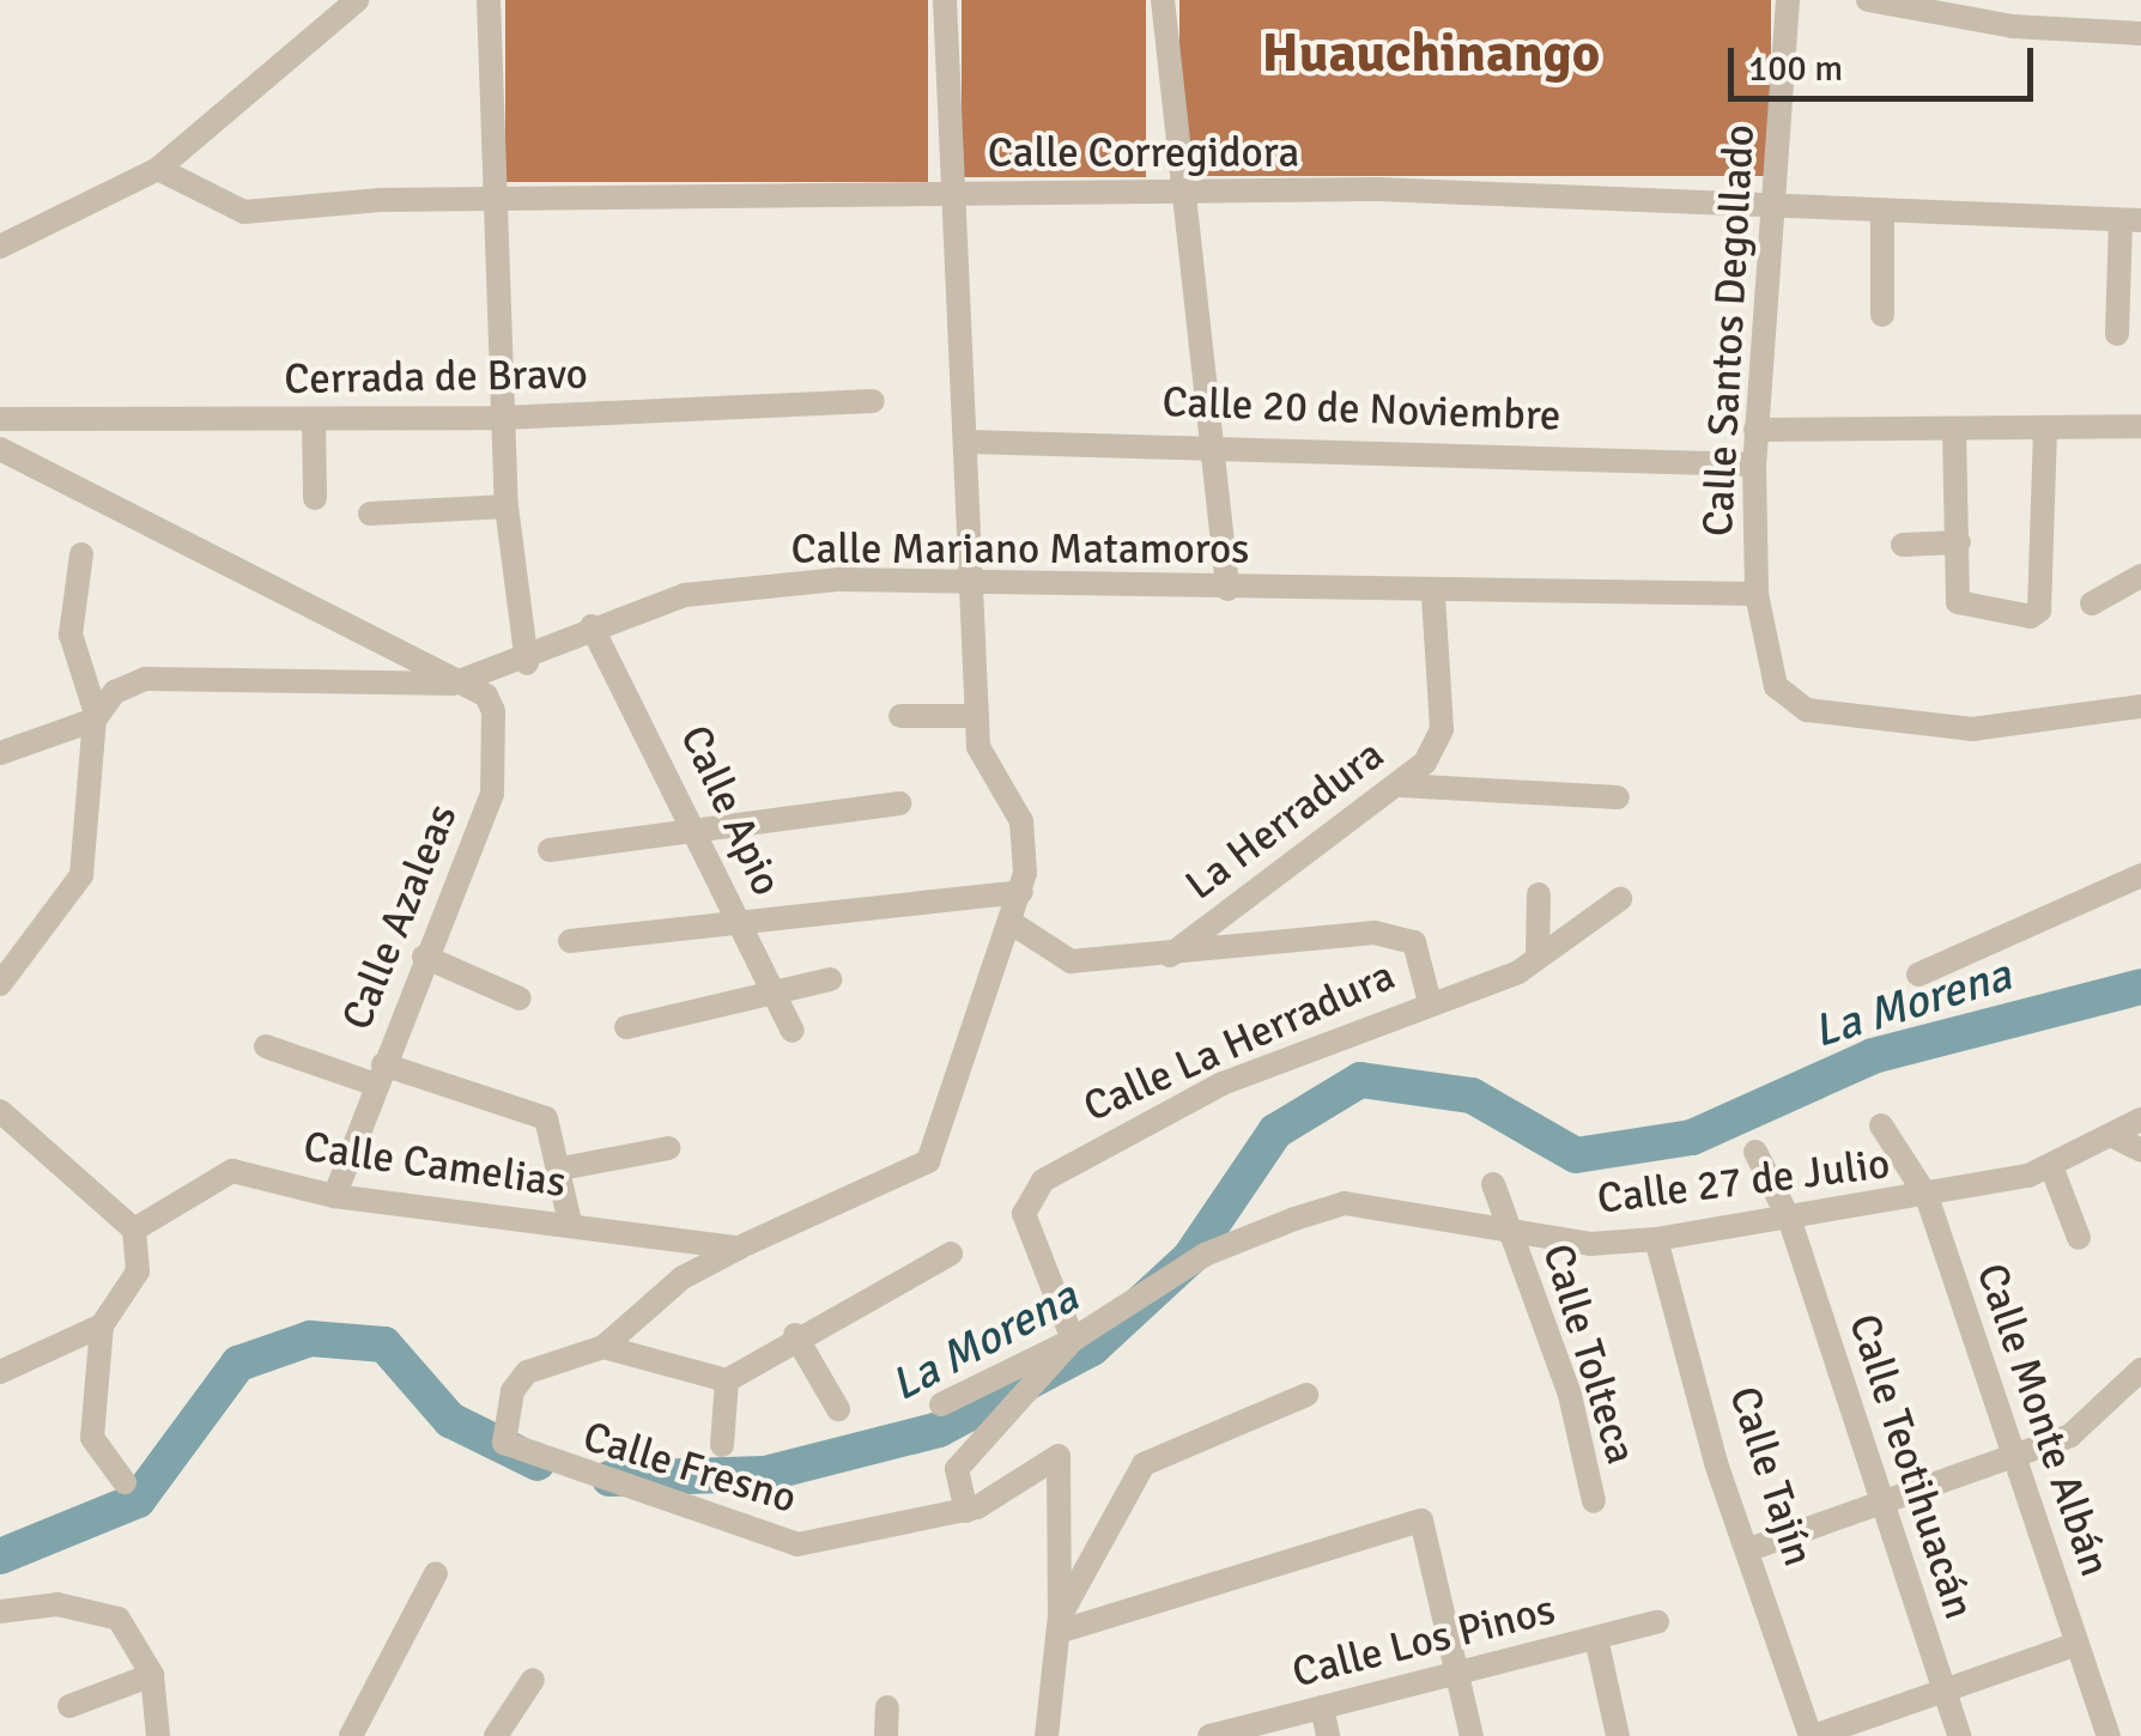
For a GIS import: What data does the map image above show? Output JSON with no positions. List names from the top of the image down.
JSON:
{
  "streets": {
    "street": [
      "Calle Corregidora",
      "Calle Santos Degollado",
      "Cerrada de Bravo",
      "Calle 20 de Noviembre",
      "Calle Mariano Matamoros",
      "Calle Apio",
      "La Herradura",
      "Calle Azaleas",
      "Calle La Herradura",
      "Calle Camelias",
      "Calle 27 de Julio",
      "Calle Tolteca",
      "Calle Monte Albán",
      "Calle Teotihuacán",
      "Calle Fresno",
      "Calle Tajín",
      "Calle Los Pinos"
    ]
  },
  "crossings": [
    ["Calle Corregidora", "Calle Santos Degollado"],
    ["Calle Santos Degollado", "Calle 20 de Noviembre"],
    ["Calle Santos Degollado", "Calle Mariano Matamoros"],
    ["Calle Mariano Matamoros", "Calle Apio"],
    ["Calle Mariano Matamoros", "La Herradura"],
    ["Calle Mariano Matamoros", "Calle Azaleas"],
    ["La Herradura", "Calle La Herradura"],
    ["Calle Azaleas", "Calle Camelias"],
    ["Calle La Herradura", "Calle 27 de Julio"],
    ["Calle 27 de Julio", "Calle Tolteca"],
    ["Calle 27 de Julio", "Calle Monte Albán"],
    ["Calle 27 de Julio", "Calle Teotihuacán"],
    ["Calle 27 de Julio", "Calle Tajín"]
  ],
  "districts": ["Huauchinango"],
  "water": ["La Morena"],
  "scale_bar": "100 m"
}
